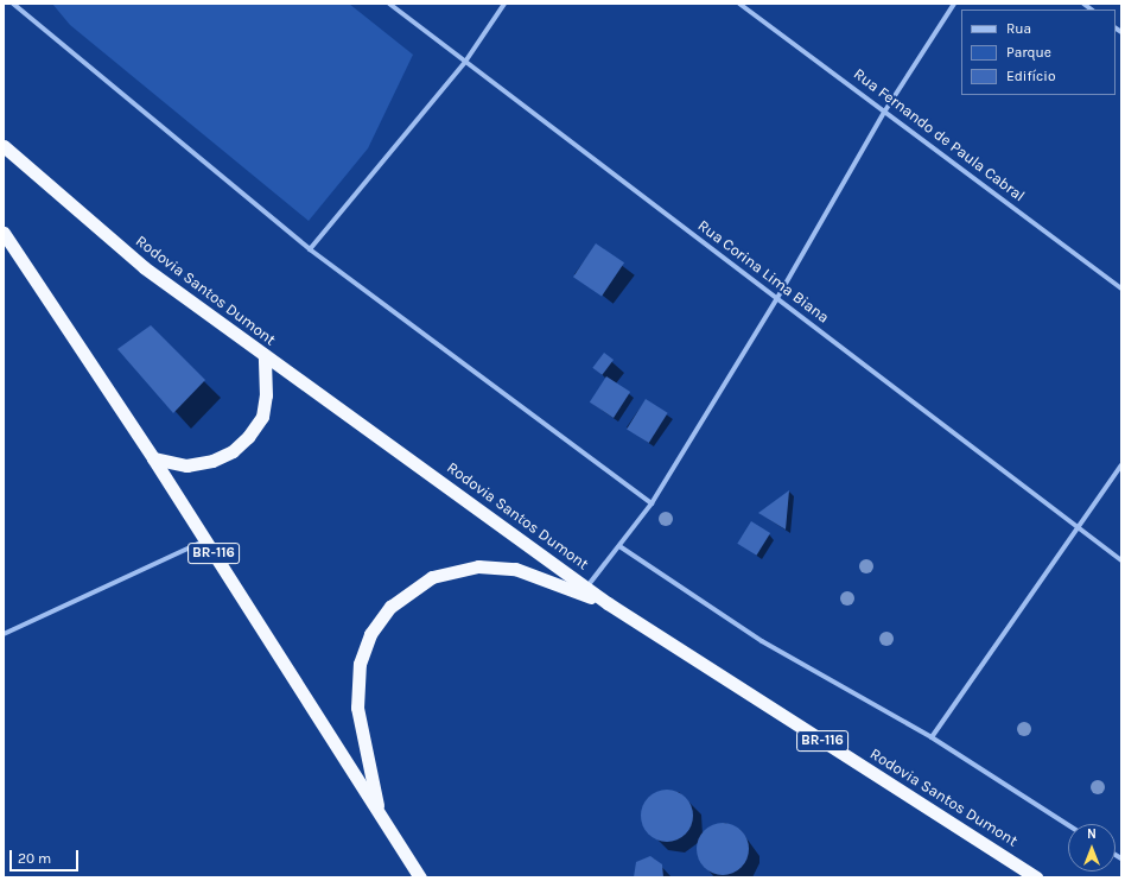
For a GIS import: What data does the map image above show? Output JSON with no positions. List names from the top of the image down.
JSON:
{
  "streets": {
    "highway": ["Rodovia Santos Dumont", "BR-116"],
    "street": ["Rua Fernando de Paula Cabral", "Rua Corina Lima Biana"]
  },
  "legend": ["Rua", "Parque", "Edifício"],
  "scale_bar": "20 m",
  "north": "top"
}
